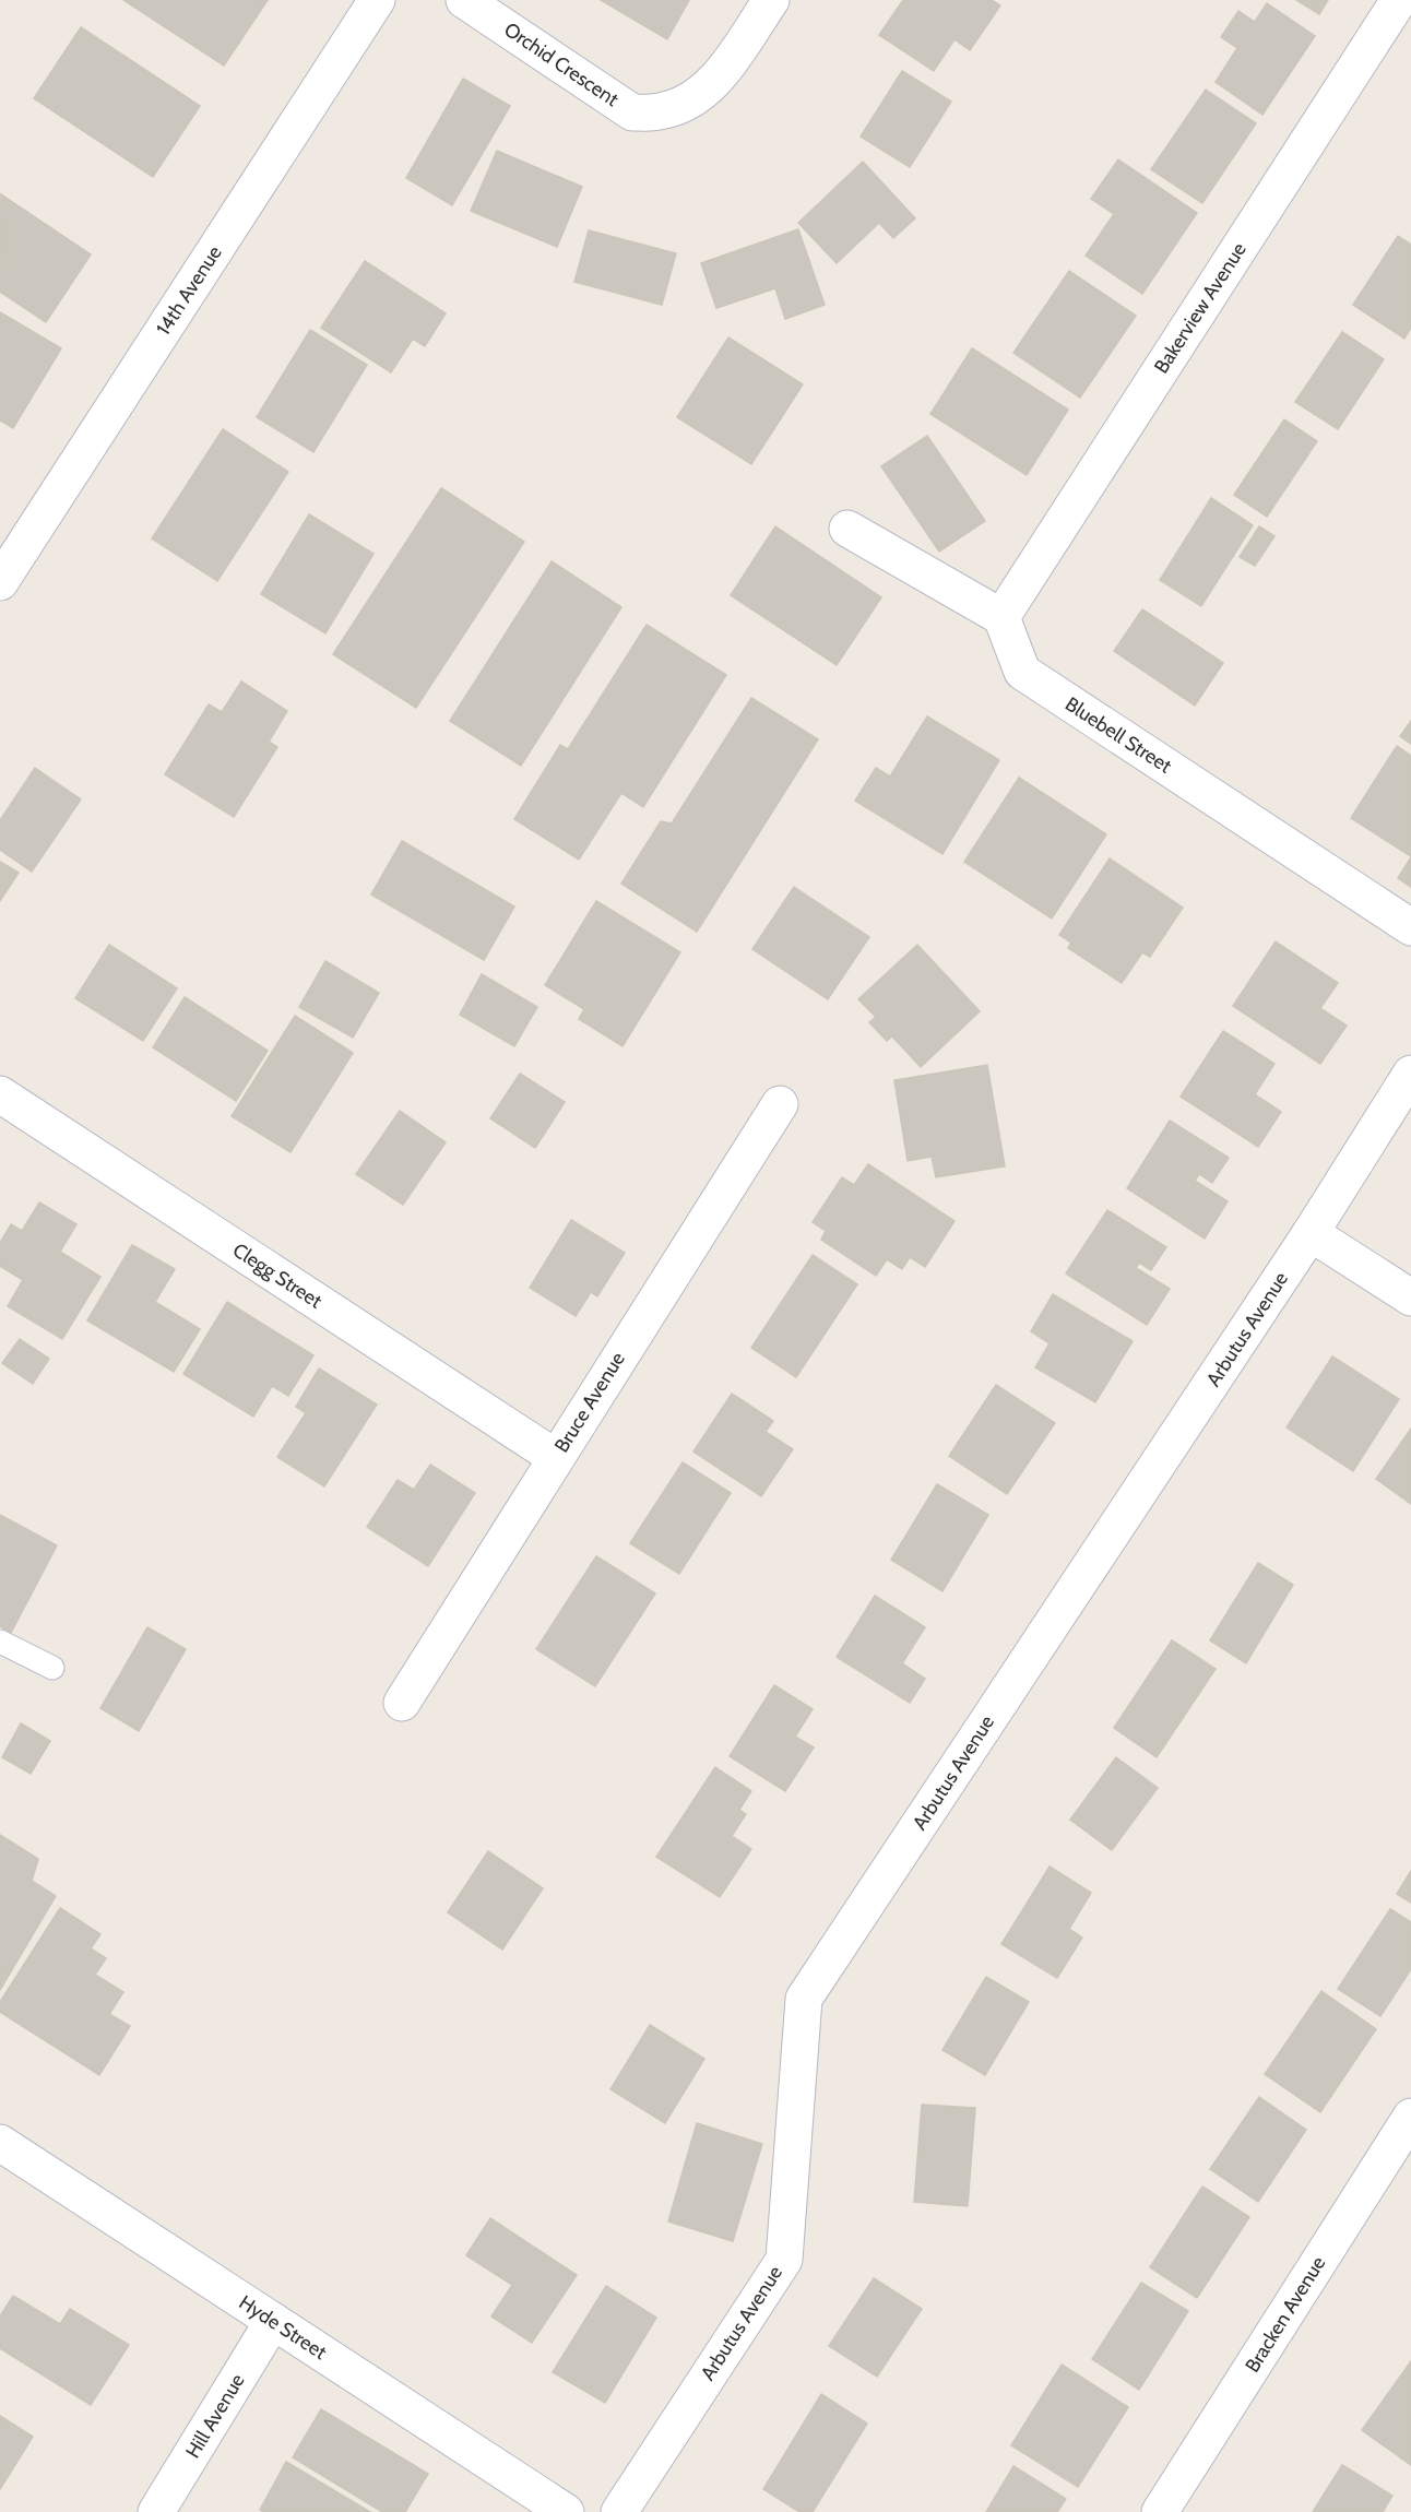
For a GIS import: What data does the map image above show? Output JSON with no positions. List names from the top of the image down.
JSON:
{
  "streets": {
    "street": [
      "Orchid Crescent",
      "14th Avenue",
      "Bakerview Avenue",
      "Bluebell Street",
      "Clegg Street",
      "Arbutus Avenue",
      "Bruce Avenue",
      "Bracken Avenue",
      "Hyde Street",
      "Hill Avenue"
    ]
  },
  "crossings": [
    ["Bakerview Avenue", "Bluebell Street"],
    ["Clegg Street", "Bruce Avenue"],
    ["Hyde Street", "Hill Avenue"]
  ]
}
